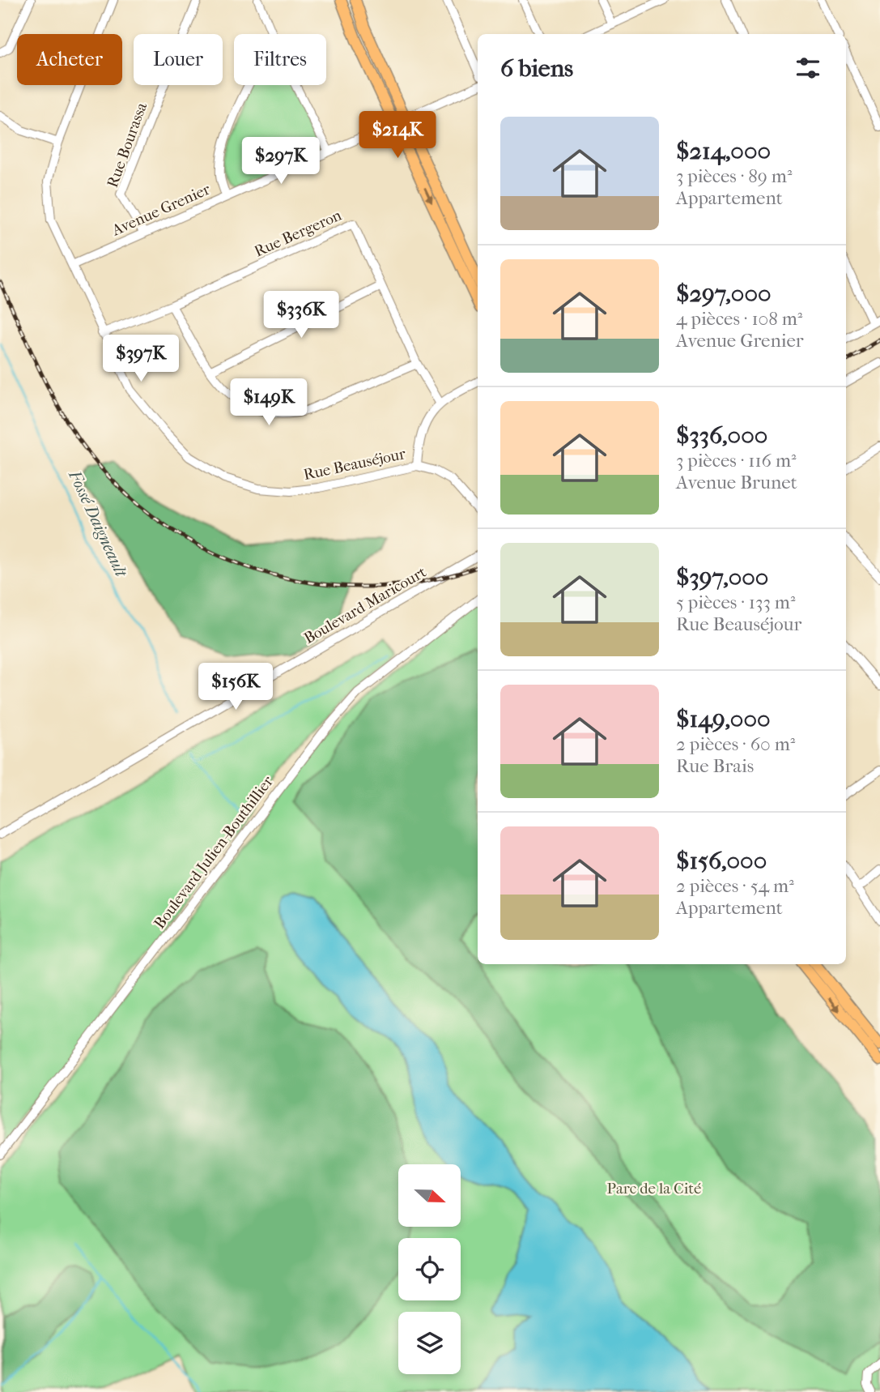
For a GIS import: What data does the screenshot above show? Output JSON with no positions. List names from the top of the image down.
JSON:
{
  "streets": {
    "street": [
      "Rue Bourassa",
      "Avenue Grenier",
      "Rue Bergeron",
      "Rue Beauséjour",
      "Boulevard Maricourt",
      "Boulevard Julien-Bouthillier"
    ]
  },
  "crossings": [
    ["Rue Bourassa", "Avenue Grenier"],
    ["Avenue Grenier", "Rue Beauséjour"],
    ["Rue Bergeron", "Rue Beauséjour"]
  ],
  "water": ["Fossé Daigneault"],
  "parks": ["Parc de la Cité"],
  "north": "right",
  "page": {
    "chip": ["Acheter", "Louer", "Filtres"],
    "heading": "6 biens",
    "list": [
      {
        "name": "$214,000",
        "note": "3 pièces · 89 m² · Appartement"
      },
      {
        "name": "$297,000",
        "note": "4 pièces · 108 m² · Avenue Grenier"
      },
      {
        "name": "$336,000",
        "note": "3 pièces · 116 m² · Avenue Brunet"
      },
      {
        "name": "$397,000",
        "note": "5 pièces · 133 m² · Rue Beauséjour"
      },
      {
        "name": "$149,000",
        "note": "2 pièces · 60 m² · Rue Brais"
      },
      {
        "name": "$156,000",
        "note": "2 pièces · 54 m² · Appartement"
      }
    ],
    "price": [
      "$214K",
      "$297K",
      "$336K",
      "$397K",
      "$149K",
      "$156K"
    ]
  }
}
